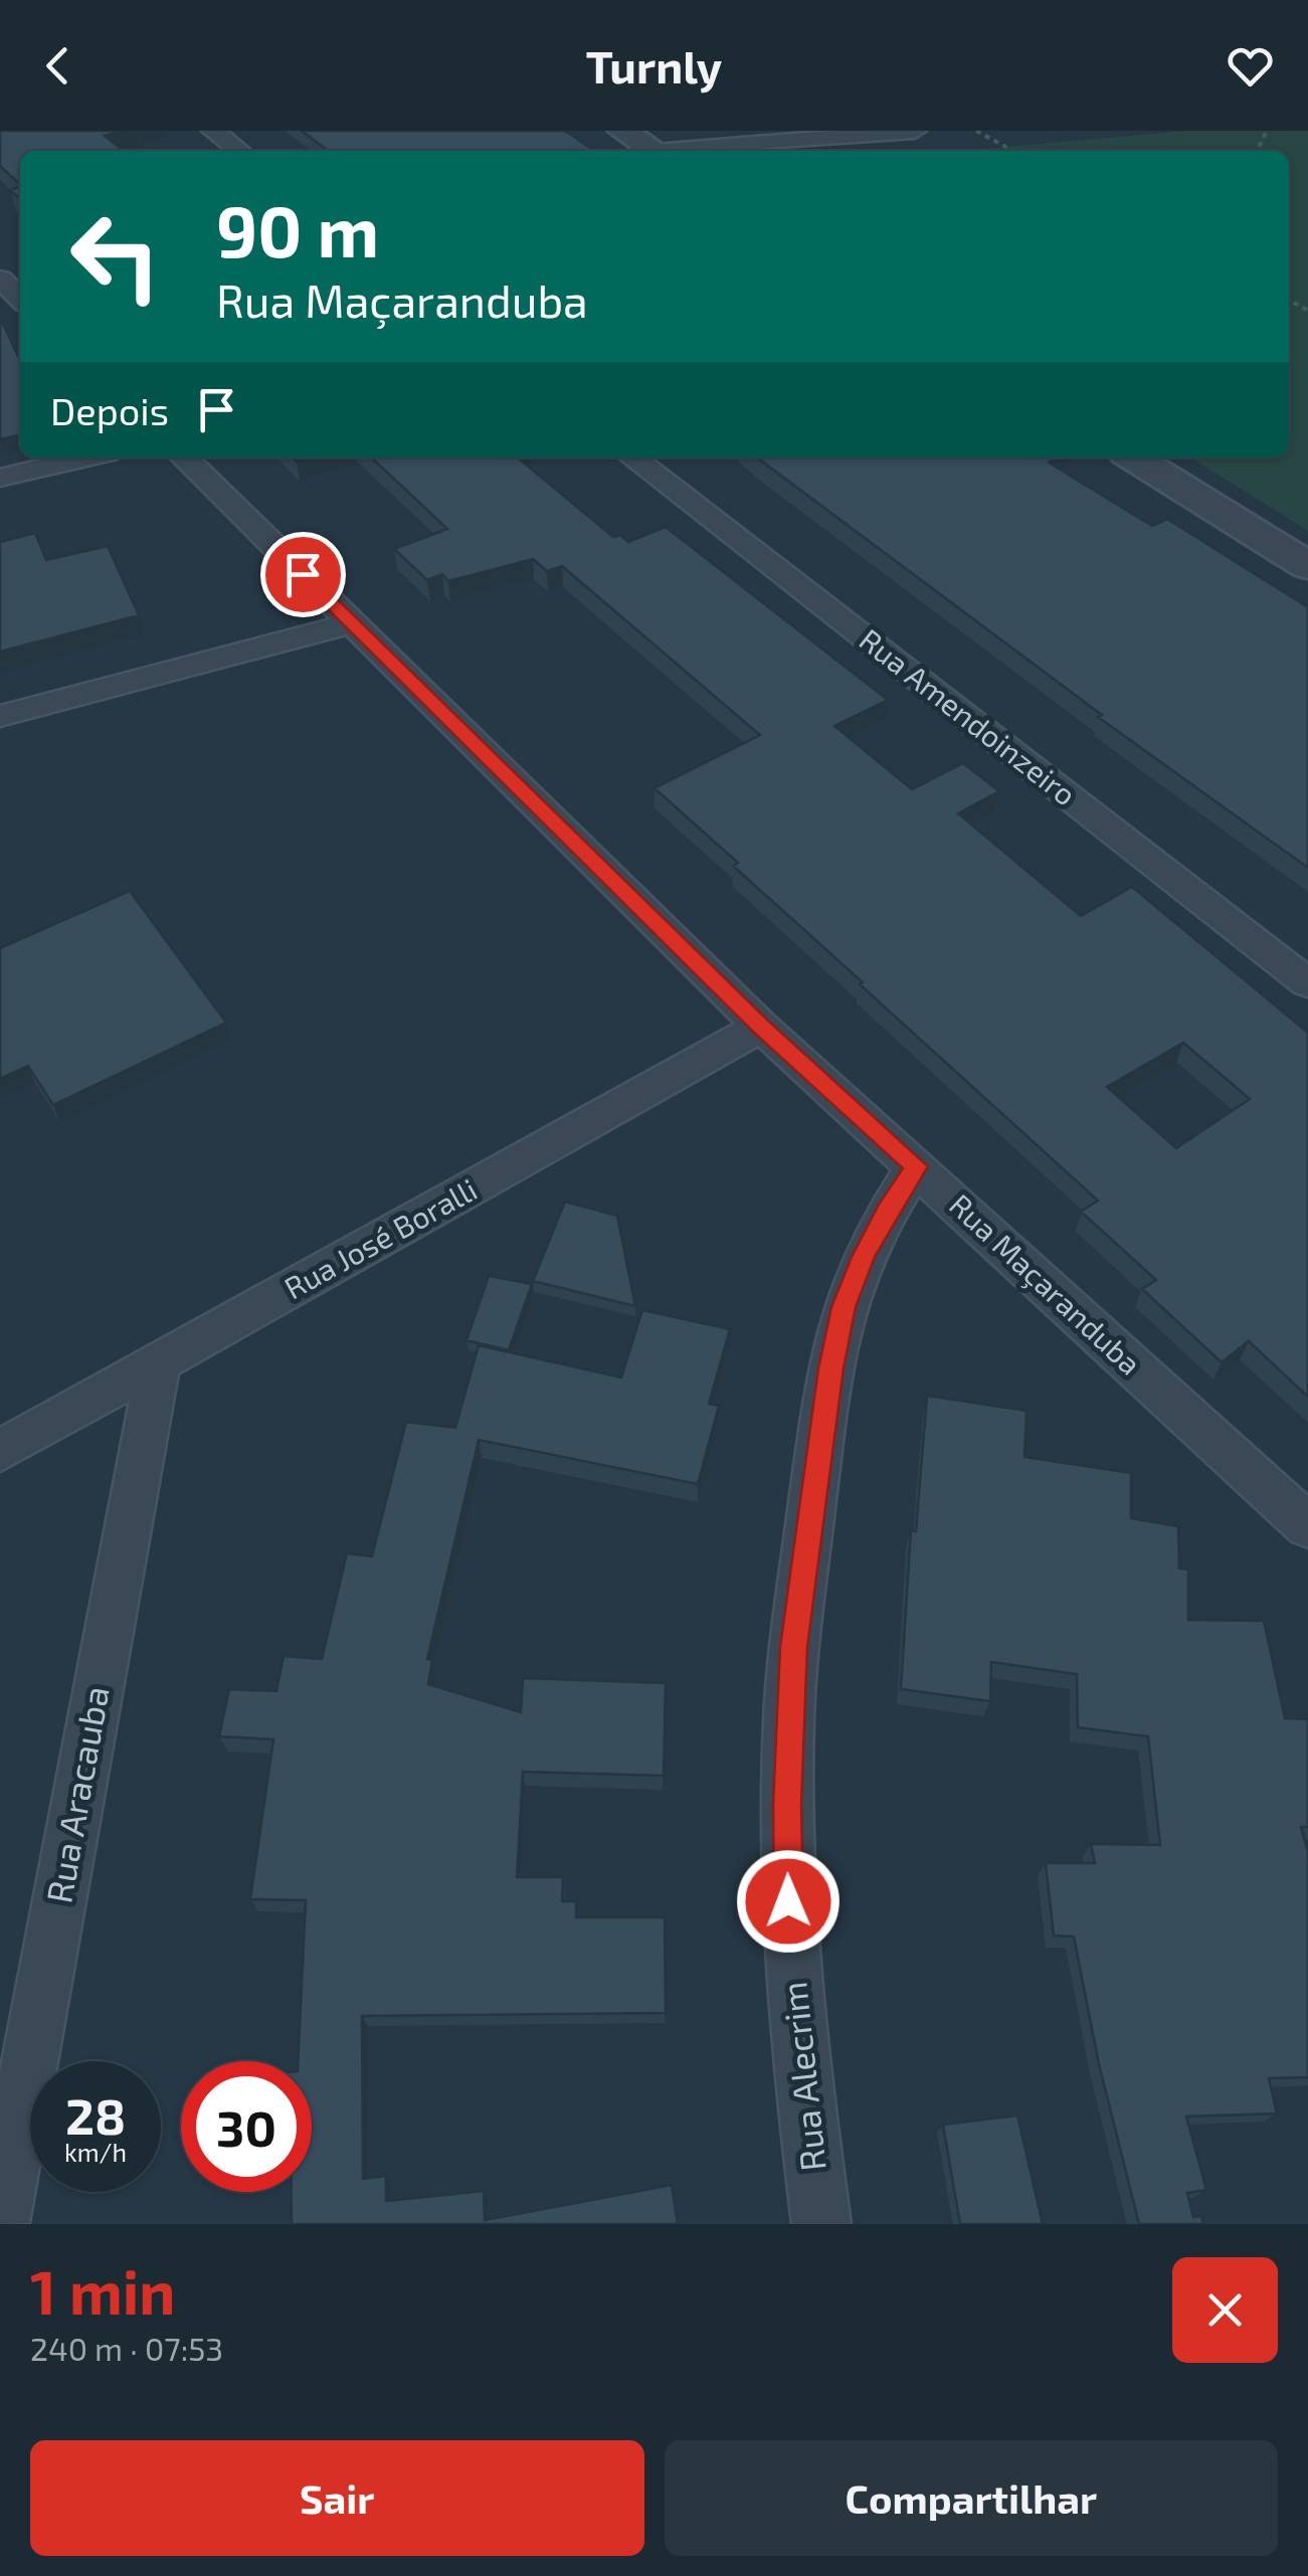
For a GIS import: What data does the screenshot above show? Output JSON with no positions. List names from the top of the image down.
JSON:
{
  "streets": {
    "street": [
      "Rua Amendoinzeiro",
      "Rua José Boralli",
      "Rua Maçaranduba",
      "Rua Aracauba",
      "Rua Alecrim"
    ]
  },
  "crossings": [
    ["Rua José Boralli", "Rua Maçaranduba"],
    ["Rua José Boralli", "Rua Aracauba"],
    ["Rua Maçaranduba", "Rua Alecrim"]
  ],
  "page": {
    "header": "Turnly",
    "turn": ["90 m", "Rua Maçaranduba"],
    "then": "Depois",
    "speed": "28 km/h",
    "limit": "30",
    "heading": ["1 min", "240 m · 07:53"],
    "buttons": ["Sair", "Compartilhar"]
  }
}
